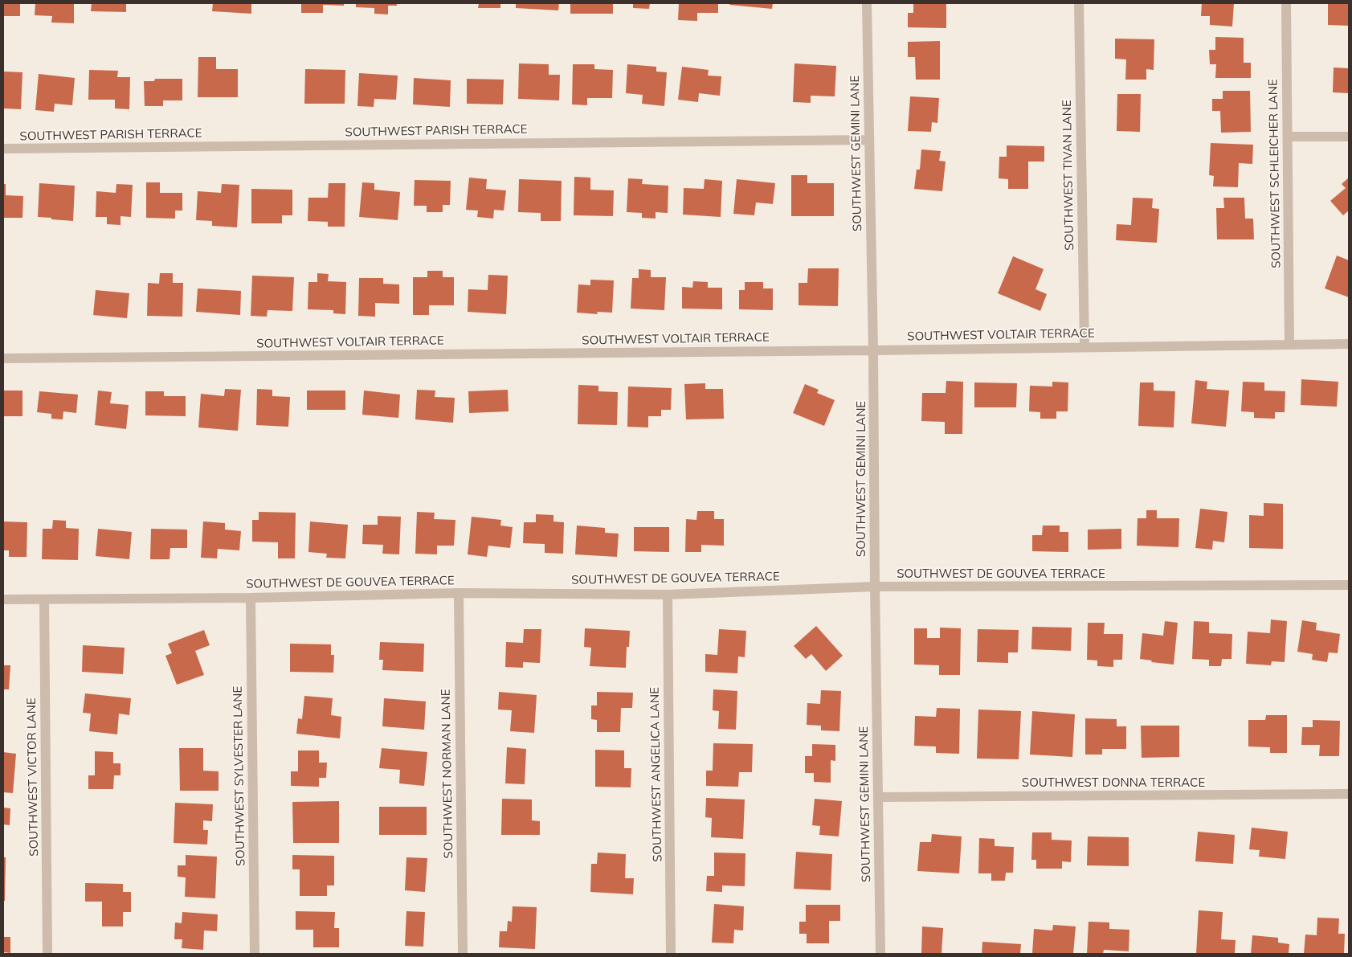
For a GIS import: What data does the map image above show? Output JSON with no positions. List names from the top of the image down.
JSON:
{
  "streets": {
    "street": [
      "SOUTHWEST PARISH TERRACE",
      "SOUTHWEST GEMINI LANE",
      "SOUTHWEST SCHLEICHER LANE",
      "SOUTHWEST TIVAN LANE",
      "SOUTHWEST VOLTAIR TERRACE",
      "SOUTHWEST DE GOUVEA TERRACE",
      "SOUTHWEST NORMAN LANE",
      "SOUTHWEST ANGELICA LANE",
      "SOUTHWEST SYLVESTER LANE",
      "SOUTHWEST VICTOR LANE",
      "SOUTHWEST DONNA TERRACE"
    ]
  },
  "crossings": [
    ["SOUTHWEST PARISH TERRACE", "SOUTHWEST GEMINI LANE"],
    ["SOUTHWEST GEMINI LANE", "SOUTHWEST VOLTAIR TERRACE"],
    ["SOUTHWEST GEMINI LANE", "SOUTHWEST DE GOUVEA TERRACE"],
    ["SOUTHWEST GEMINI LANE", "SOUTHWEST DONNA TERRACE"],
    ["SOUTHWEST SCHLEICHER LANE", "SOUTHWEST VOLTAIR TERRACE"],
    ["SOUTHWEST TIVAN LANE", "SOUTHWEST VOLTAIR TERRACE"],
    ["SOUTHWEST DE GOUVEA TERRACE", "SOUTHWEST NORMAN LANE"],
    ["SOUTHWEST DE GOUVEA TERRACE", "SOUTHWEST ANGELICA LANE"],
    ["SOUTHWEST DE GOUVEA TERRACE", "SOUTHWEST SYLVESTER LANE"],
    ["SOUTHWEST DE GOUVEA TERRACE", "SOUTHWEST VICTOR LANE"]
  ]
}
